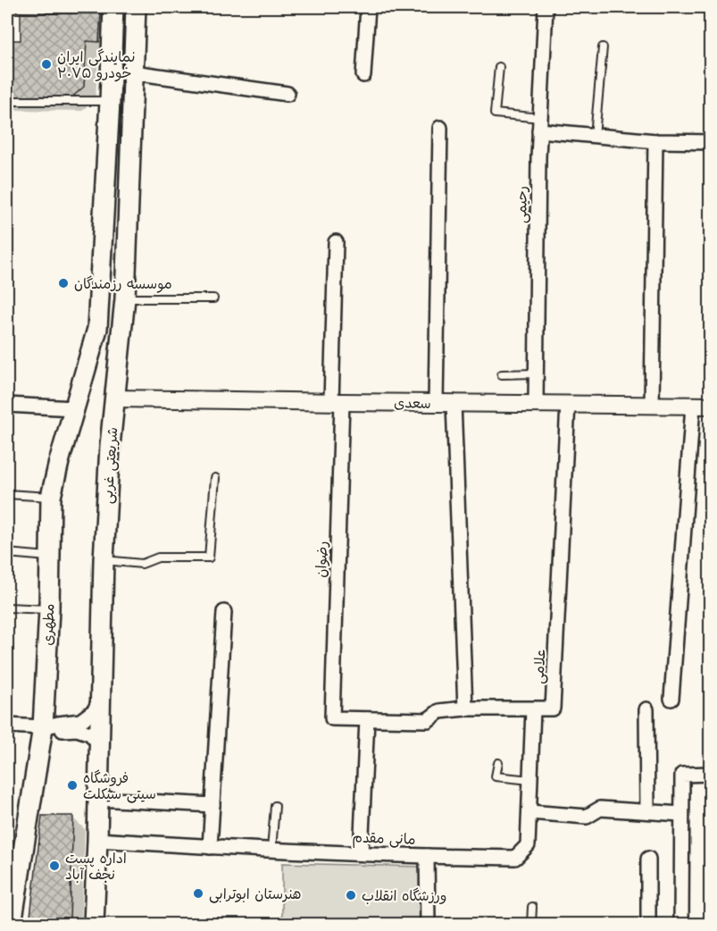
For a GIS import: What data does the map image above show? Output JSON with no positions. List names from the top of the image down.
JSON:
{
  "streets": {
    "main road": ["شریعتی غربی", "مطهری"],
    "street": [
      "رحیمی",
      "سعدی",
      "رضوان",
      "علامی",
      "مانی مقدم"
    ]
  },
  "crossings": [
    ["رحیمی", "سعدی"],
    ["سعدی", "شریعتی غربی"],
    ["سعدی", "رضوان"],
    ["سعدی", "علامی"],
    ["شریعتی غربی", "مانی مقدم"],
    ["رضوان", "علامی"],
    ["علامی", "مانی مقدم"]
  ],
  "places": [
    "نمایندگی ایران خودرو ۲۰۷۵",
    "موسسه رزمندگان",
    "فروشگاه سيتی سیکلت",
    "اداره پست نجف آباد",
    "هنرستان ابوترابی",
    "ورزشگاه انقلاب"
  ]
}
